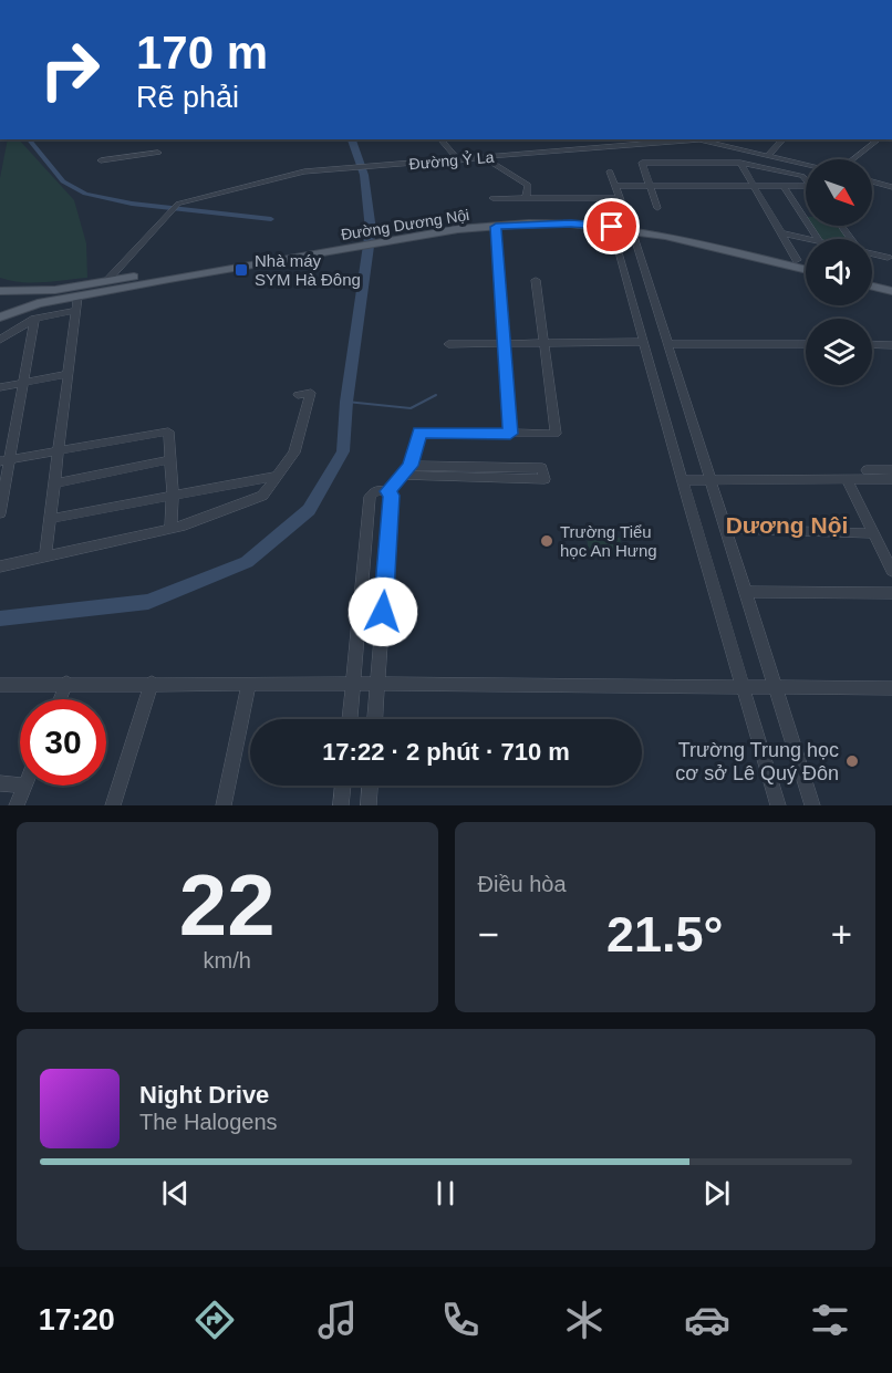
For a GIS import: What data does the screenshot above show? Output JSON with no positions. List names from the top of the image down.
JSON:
{
  "streets": {
    "main road": ["Đường Dương Nội"],
    "street": ["Đường Ỷ La"]
  },
  "crossings": [
    ["Đường Ỷ La", "Đường Dương Nội"]
  ],
  "districts": ["Dương Nội"],
  "places": {
    "transit": ["Nhà máy SYM Hà Đông"],
    "other": ["Trường Tiểu học An Hưng", "Trường Trung học cơ sở Lê Quý Đôn"]
  },
  "north": "bottom right",
  "page": {
    "turn": ["170 m", "Rẽ phải"],
    "limit": "30",
    "trip": "17:22 · 2 phút · 710 m",
    "tile": [
      ["22", "km/h"],
      "Điều hòa"
    ],
    "heat": ["−", "21.5°", "+"],
    "song": ["Night Drive", "The Halogens"],
    "tabs": "17:20"
  }
}
